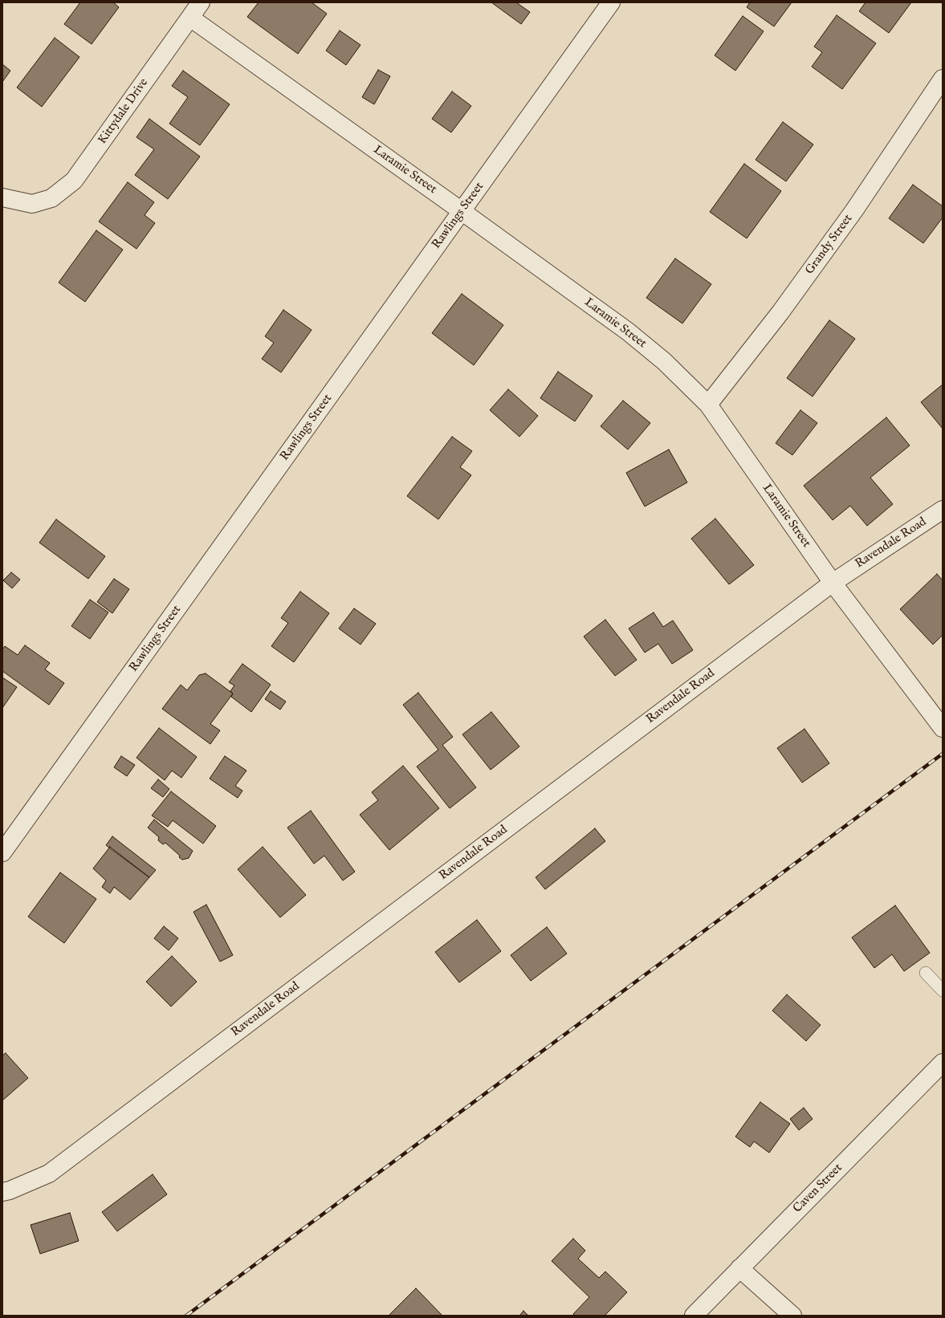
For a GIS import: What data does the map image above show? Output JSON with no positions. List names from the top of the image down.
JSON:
{
  "streets": {
    "street": [
      "Kittydale Drive",
      "Laramie Street",
      "Rawlings Street",
      "Grandy Street",
      "Ravendale Road",
      "Caven Street"
    ]
  },
  "crossings": [
    ["Kittydale Drive", "Laramie Street"],
    ["Laramie Street", "Rawlings Street"],
    ["Laramie Street", "Grandy Street"],
    ["Laramie Street", "Ravendale Road"]
  ]
}
